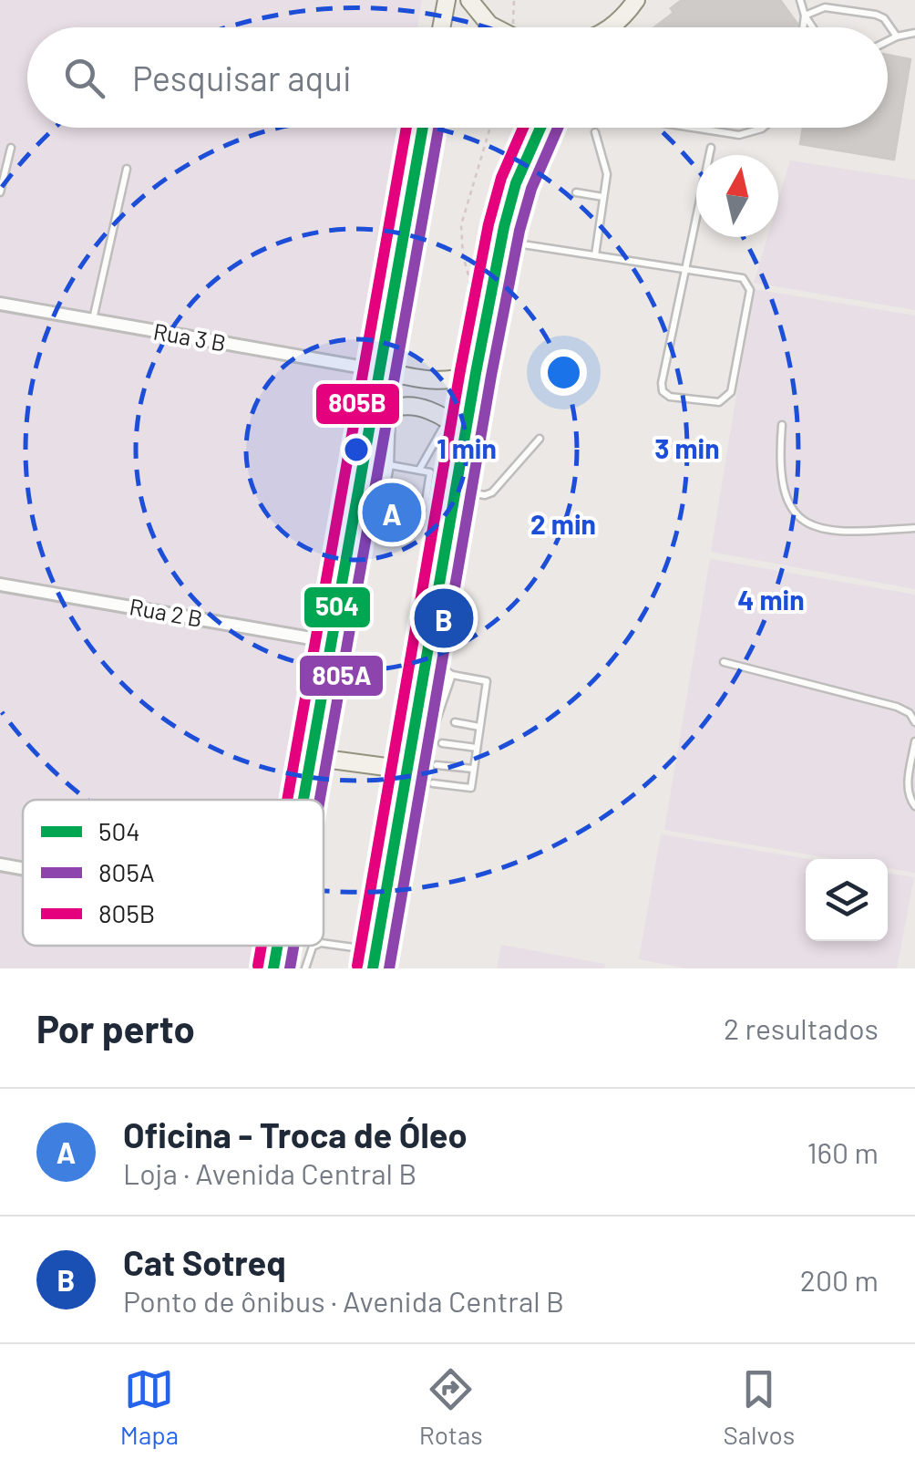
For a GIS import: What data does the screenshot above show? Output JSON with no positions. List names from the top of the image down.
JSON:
{
  "streets": {
    "street": ["Rua 3 B", "Rua 2 B"]
  },
  "lines": ["transit line 504", "transit line 805A", "transit line 805B"],
  "legend": ["504", "805A", "805B"],
  "north": "top",
  "page": {
    "search": "Pesquisar aqui",
    "pins": ["A", "B"],
    "heading": ["Por perto", "2 resultados"],
    "list": [
      {
        "mark": "A",
        "name": "Oficina - Troca de Óleo",
        "note": "Loja · Avenida Central B",
        "value": "160 m"
      },
      {
        "mark": "B",
        "name": "Cat Sotreq",
        "note": "Ponto de ônibus · Avenida Central B",
        "value": "200 m"
      }
    ],
    "nav": ["Mapa", "Rotas", "Salvos"]
  },
  "rings": [
    "1 min",
    "3 min",
    "2 min",
    "4 min"
  ]
}
